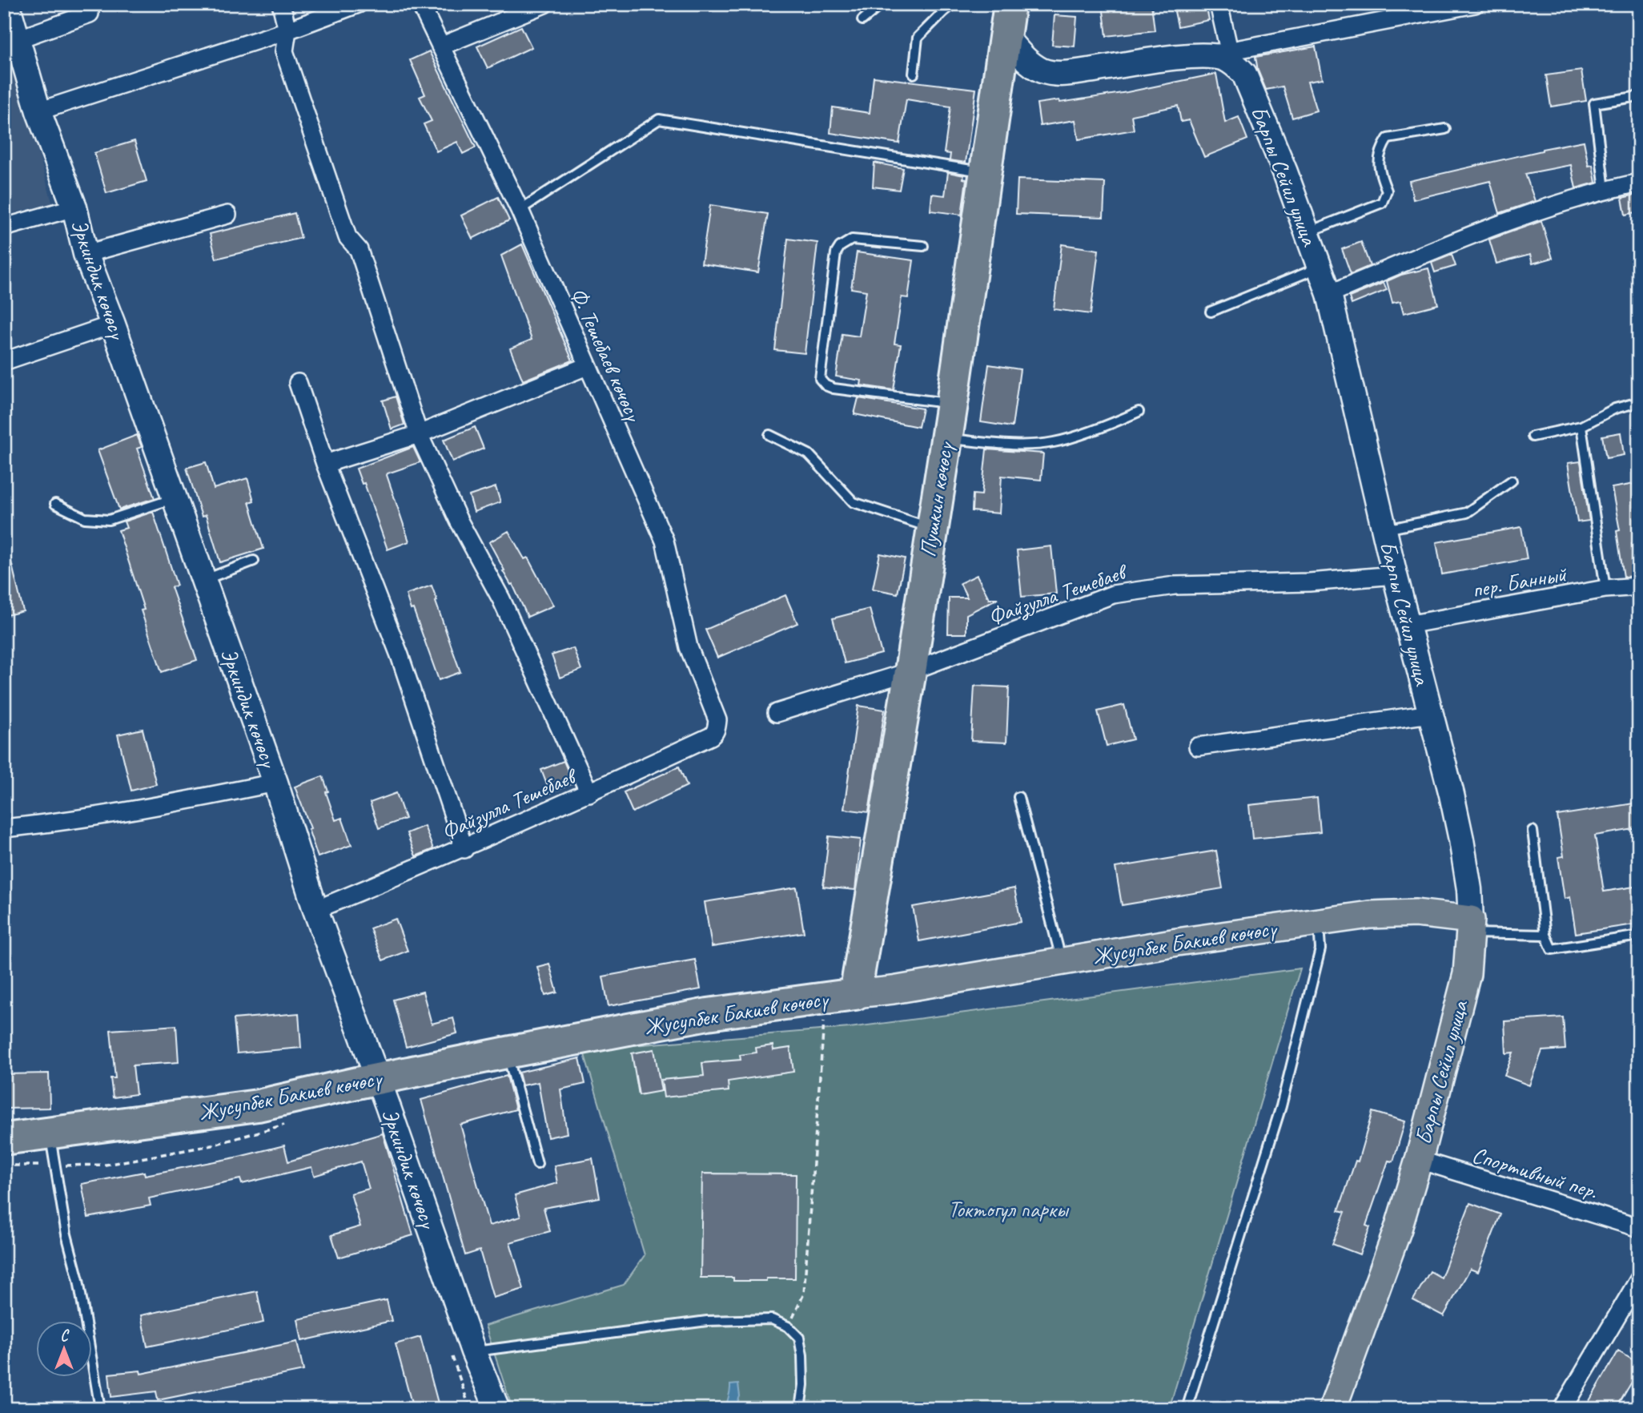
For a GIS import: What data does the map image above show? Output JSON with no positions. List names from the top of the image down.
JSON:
{
  "streets": {
    "highway": ["Пушкин көчөсү", "Жусупбек Бакиев көчөсү"],
    "main road": ["Барпы Сейил улица", "Эркиндик көчөсү"],
    "street": [
      "Ф. Тешебаев көчөсү",
      "пер. Банный",
      "Файзулла Тешебаев",
      "Спортивный пер."
    ]
  },
  "crossings": [
    ["Барпы Сейил улица", "Пушкин көчөсү"],
    ["Барпы Сейил улица", "пер. Банный"],
    ["Барпы Сейил улица", "Файзулла Тешебаев"],
    ["Барпы Сейил улица", "Жусупбек Бакиев көчөсү"],
    ["Барпы Сейил улица", "Спортивный пер."],
    ["Эркиндик көчөсү", "Файзулла Тешебаев"],
    ["Эркиндик көчөсү", "Жусупбек Бакиев көчөсү"],
    ["Ф. Тешебаев көчөсү", "Файзулла Тешебаев"],
    ["Пушкин көчөсү", "Файзулла Тешебаев"],
    ["Пушкин көчөсү", "Жусупбек Бакиев көчөсү"]
  ],
  "parks": ["Токтогул паркы"],
  "north": "top"
}
